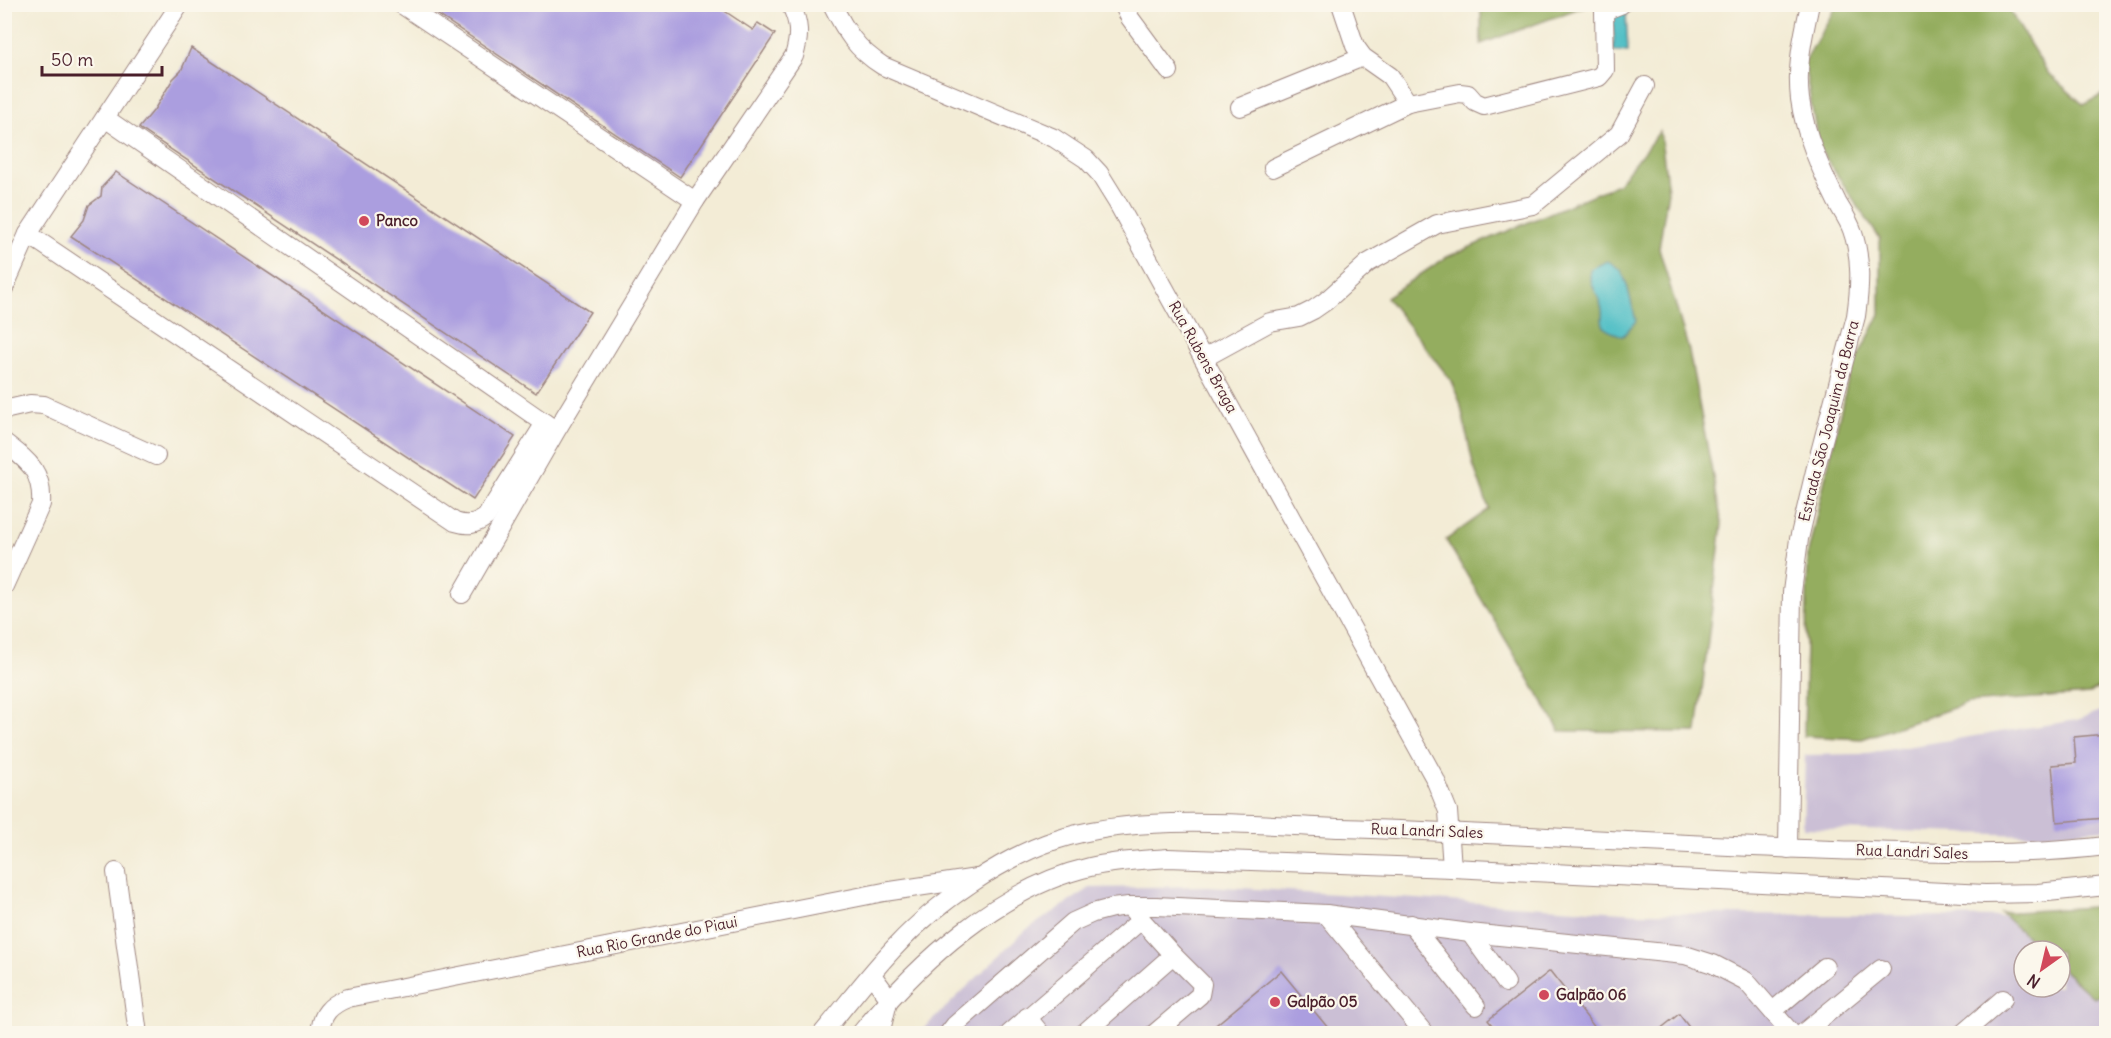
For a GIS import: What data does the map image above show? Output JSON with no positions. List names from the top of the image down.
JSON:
{
  "streets": {
    "street": [
      "Rua Rubens Braga",
      "Estrada São Joaquim da Barra",
      "Rua Landri Sales",
      "Rua Rio Grande do Piaui"
    ]
  },
  "crossings": [
    ["Rua Rubens Braga", "Rua Landri Sales"],
    ["Estrada São Joaquim da Barra", "Rua Landri Sales"],
    ["Rua Landri Sales", "Rua Rio Grande do Piaui"]
  ],
  "places": ["Panco", "Galpão 06", "Galpão 05"],
  "scale_bar": "50 m",
  "north": "bottom left"
}
